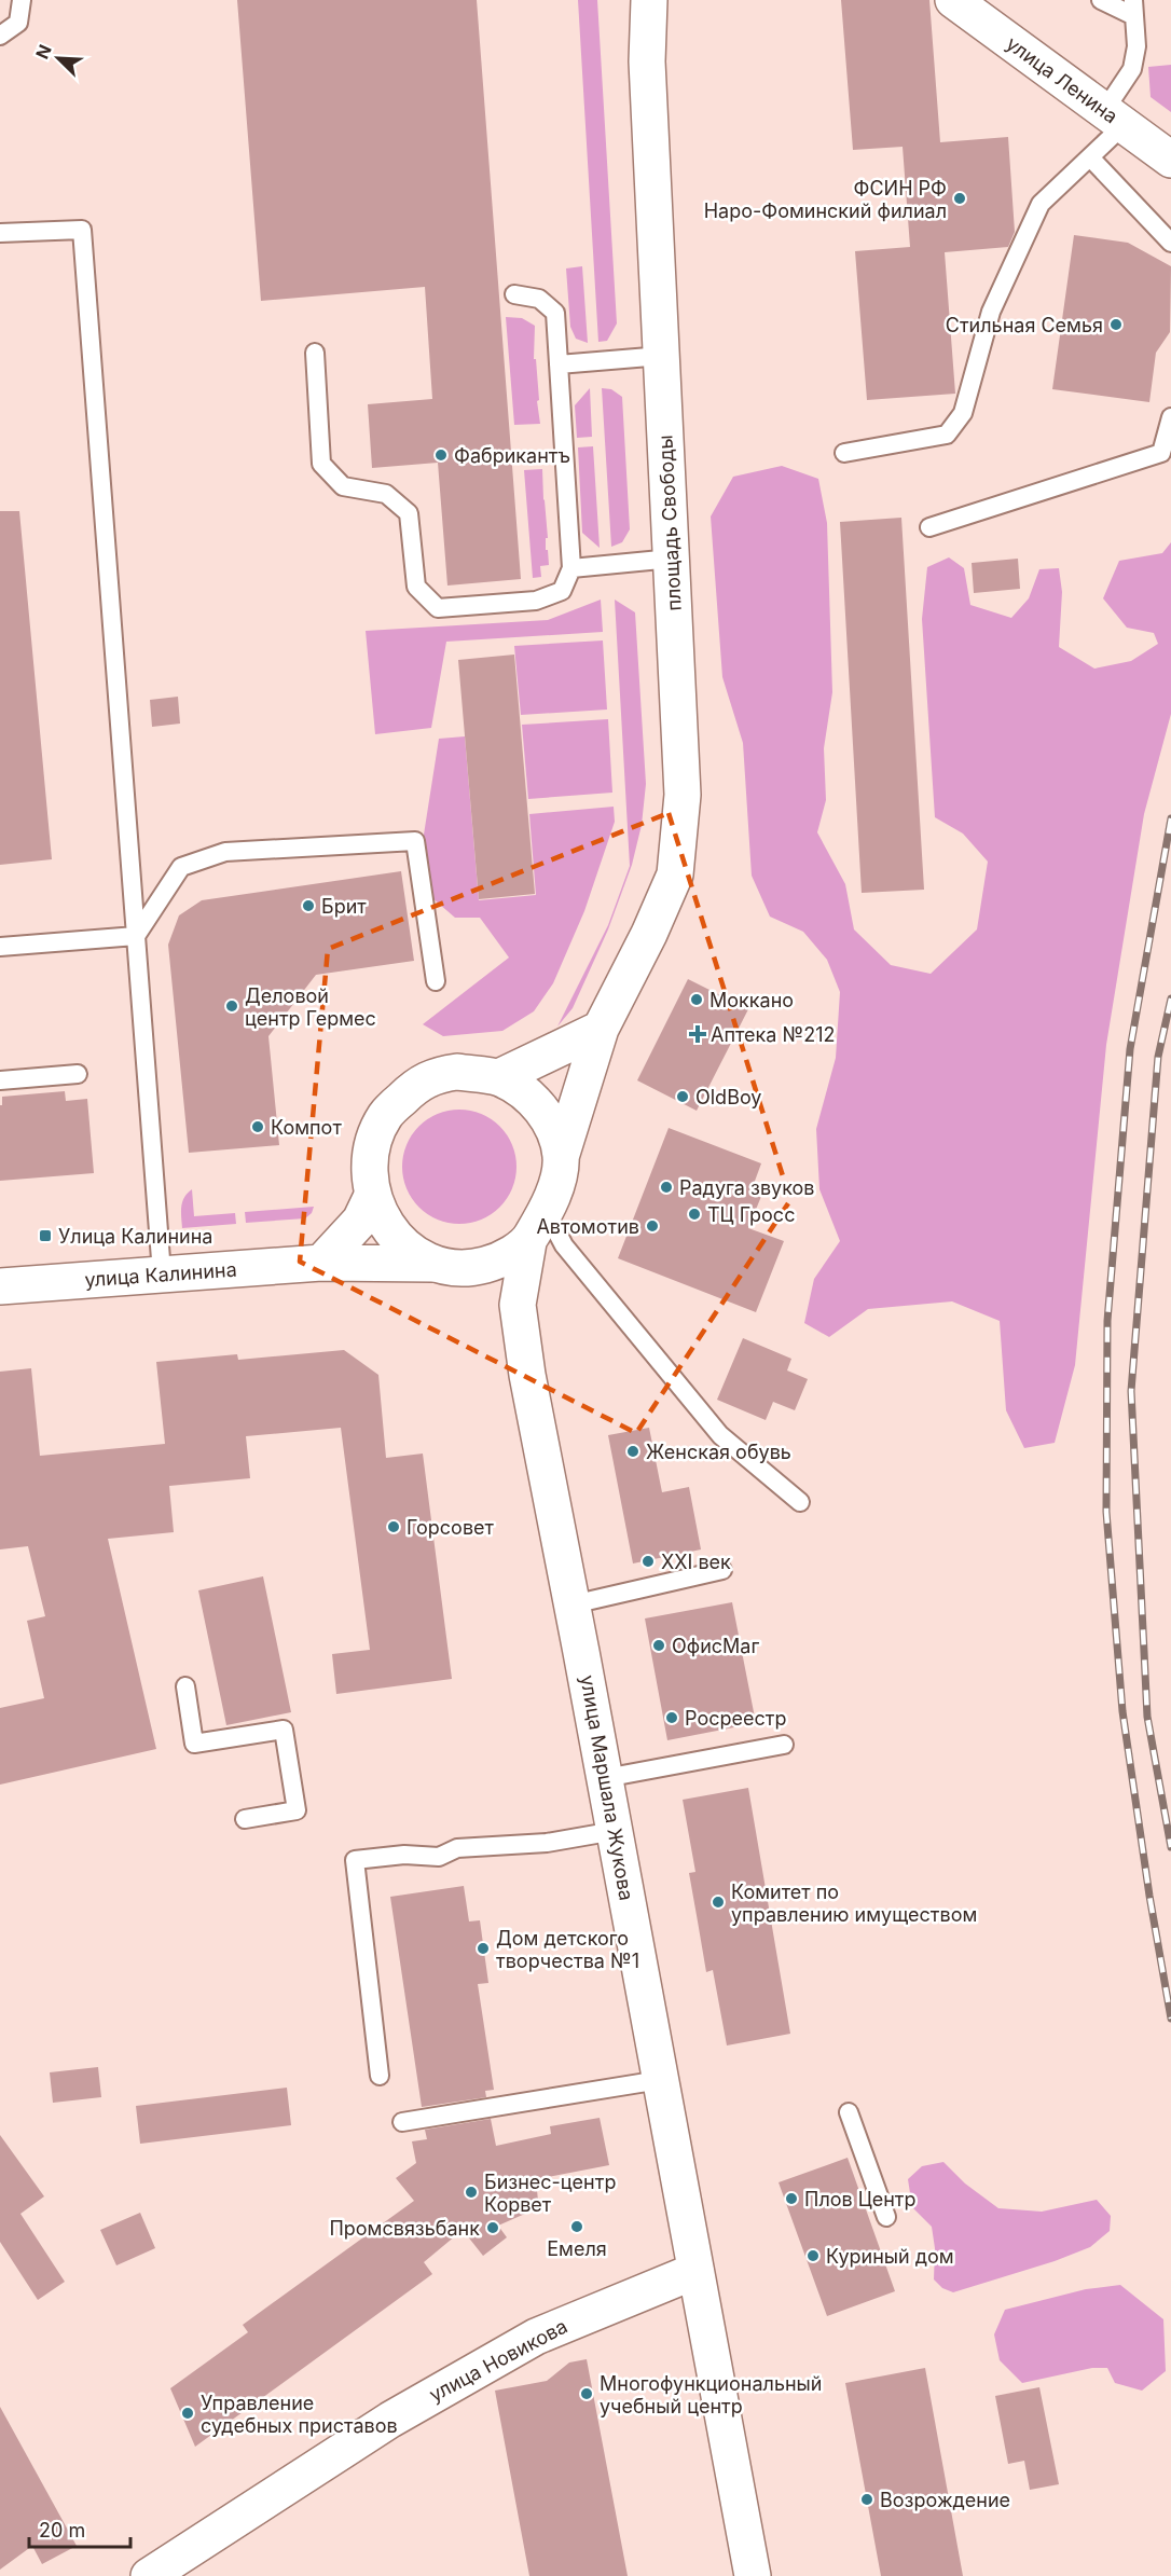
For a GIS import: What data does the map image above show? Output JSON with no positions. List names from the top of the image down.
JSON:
{
  "streets": {
    "main road": [
      "улица Ленина",
      "площадь Свободы",
      "улица Калинина",
      "улица Маршала Жукова",
      "улица Новикова"
    ]
  },
  "crossings": [
    ["площадь Свободы", "улица Калинина"],
    ["площадь Свободы", "улица Маршала Жукова"],
    ["улица Калинина", "улица Маршала Жукова"],
    ["улица Маршала Жукова", "улица Новикова"]
  ],
  "places": {
    "other": [
      "ФСИН РФ Наро-Фоминский филиал",
      "Стильная Семья",
      "Фабрикантъ",
      "Брит",
      "Моккано",
      "Деловой центр Гермес",
      "OldBoy",
      "Компот",
      "Радуга звуков",
      "ТЦ Гросс",
      "Автомотив",
      "Женская обувь",
      "Горсовет",
      "XXI век",
      "ОфисМаг",
      "Росреестр",
      "Комитет по управлению имуществом",
      "Дом детского творчества №1",
      "Бизнес-центр Корвет",
      "Плов Центр",
      "Емеля",
      "Промсвязьбанк",
      "Куриный дом",
      "Многофункциональный учебный центр",
      "Управление судебных приставов",
      "Возрождение"
    ],
    "health": ["Аптека №212"],
    "transit": ["Улица Калинина"]
  },
  "scale_bar": "20 m",
  "north": "top left"
}
